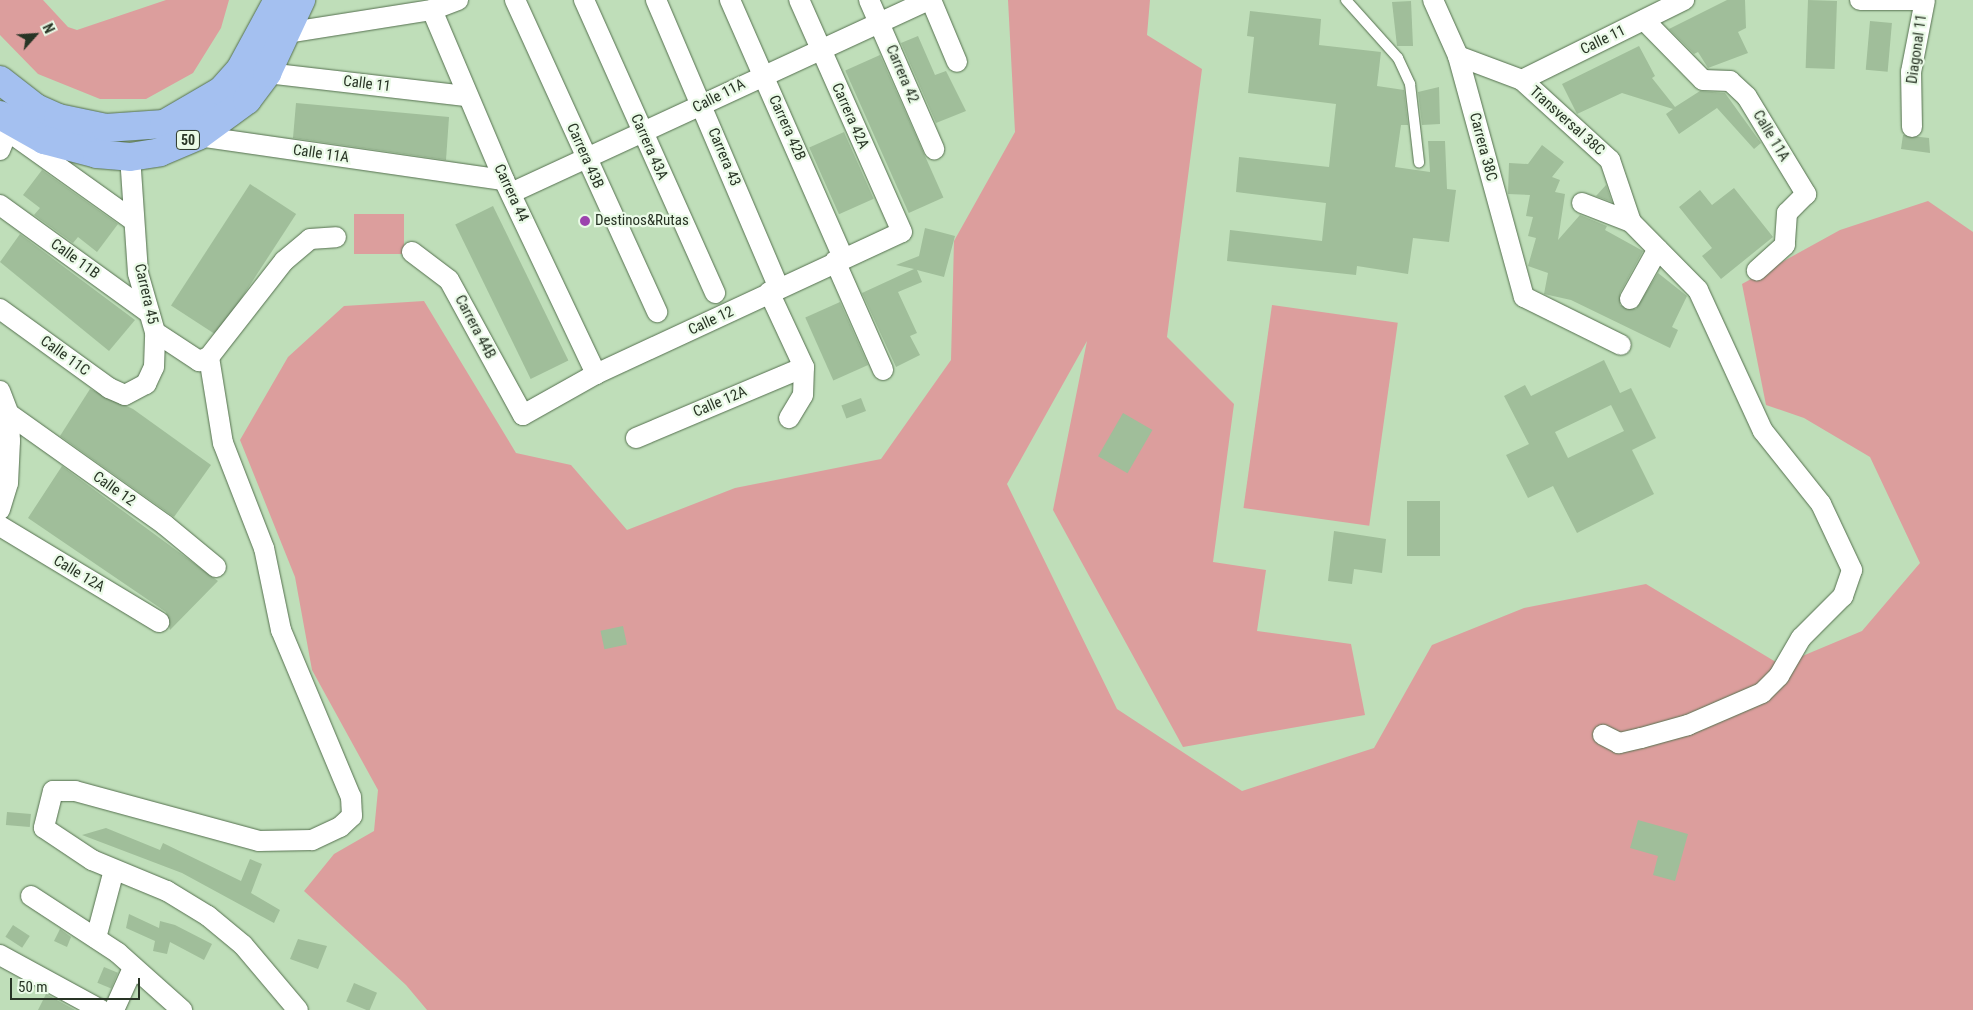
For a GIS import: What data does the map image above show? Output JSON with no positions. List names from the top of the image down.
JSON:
{
  "streets": {
    "highway": ["50"],
    "street": [
      "Calle 11",
      "Diagonal 11",
      "Carrera 42",
      "Calle 11A",
      "Carrera 42A",
      "Transversal 38C",
      "Carrera 42B",
      "Carrera 43A",
      "Carrera 38C",
      "Carrera 43B",
      "Carrera 43",
      "Carrera 44",
      "Calle 11B",
      "Carrera 45",
      "Calle 12",
      "Carrera 44B",
      "Calle 11C",
      "Calle 12A"
    ]
  },
  "crossings": [
    ["Calle 11", "Calle 11A"],
    ["Calle 11", "Transversal 38C"],
    ["Calle 11", "50"],
    ["Calle 11", "Carrera 44"],
    ["Carrera 42", "Calle 11A"],
    ["Calle 11A", "Carrera 42A"],
    ["Calle 11A", "Carrera 42B"],
    ["Calle 11A", "50"],
    ["Calle 11A", "Carrera 43A"],
    ["Calle 11A", "Carrera 43B"],
    ["Calle 11A", "Carrera 43"],
    ["Calle 11A", "Carrera 44"],
    ["Carrera 42A", "Calle 12"],
    ["Transversal 38C", "Carrera 38C"],
    ["Carrera 42B", "Calle 12"],
    ["50", "Carrera 45"],
    ["Carrera 43", "Calle 12"],
    ["Carrera 43", "Calle 12A"],
    ["Carrera 44", "Calle 12"],
    ["Calle 11B", "Carrera 45"],
    ["Carrera 45", "Calle 11C"],
    ["Calle 12", "Carrera 44B"]
  ],
  "places": ["Destinos&Rutas"],
  "scale_bar": "50 m",
  "north": "top right"
}
